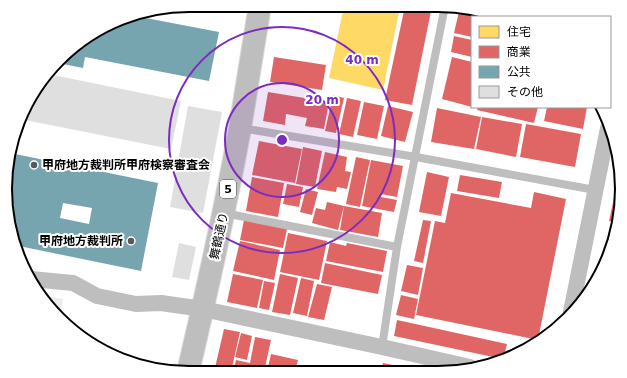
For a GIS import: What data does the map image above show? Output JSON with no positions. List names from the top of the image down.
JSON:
{
  "streets": {
    "main road": ["5", "舞鶴通り"]
  },
  "places": ["甲府地方裁判所甲府検察審査会", "甲府地方裁判所"],
  "legend": [
    "住宅",
    "商業",
    "公共",
    "その他"
  ],
  "rings": ["40 m", "20 m"]
}
